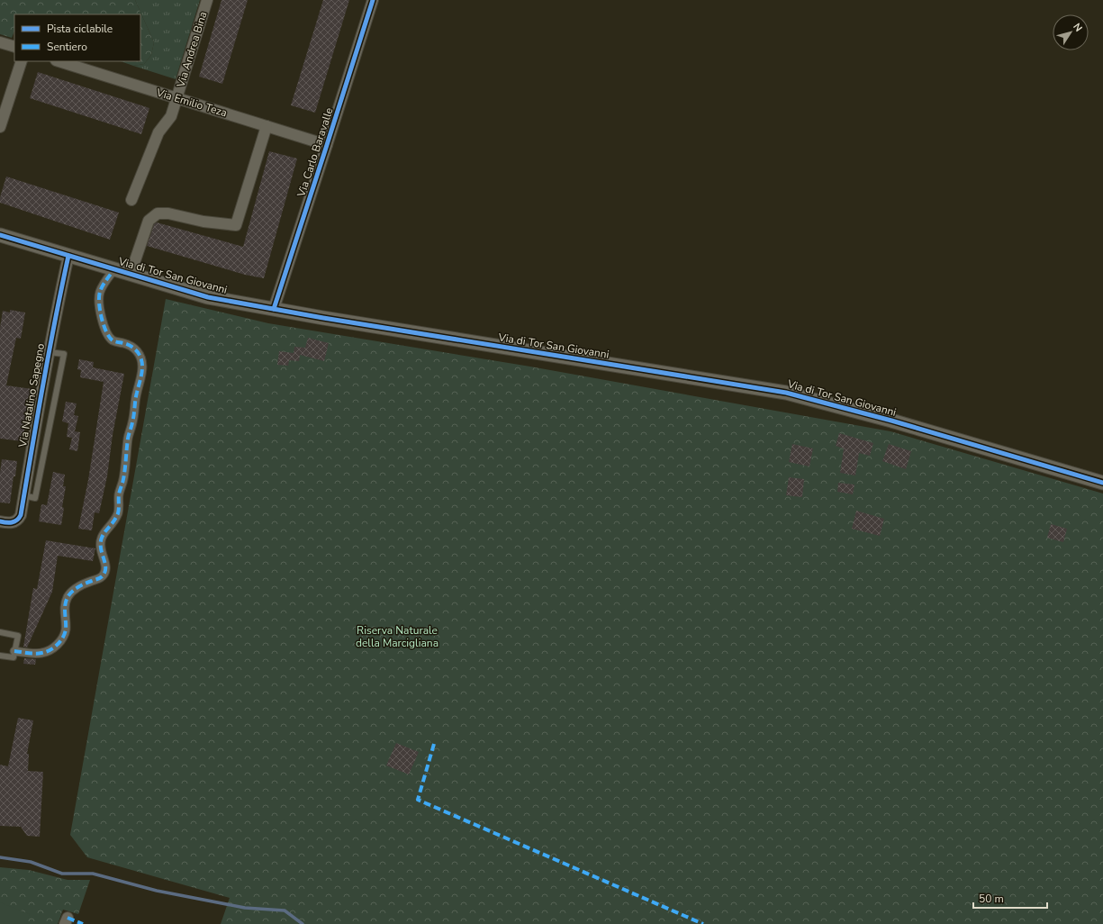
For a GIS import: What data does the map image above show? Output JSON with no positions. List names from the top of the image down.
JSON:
{
  "streets": {
    "street": [
      "Via Andrea Bina",
      "Via Emilio Teza",
      "Via Carlo Baravalle",
      "Via di Tor San Giovanni",
      "Via Natalino Sapegno"
    ]
  },
  "crossings": [
    ["Via Andrea Bina", "Via Emilio Teza"],
    ["Via Emilio Teza", "Via Carlo Baravalle"],
    ["Via Carlo Baravalle", "Via di Tor San Giovanni"],
    ["Via di Tor San Giovanni", "Via Natalino Sapegno"]
  ],
  "parks": ["Riserva Naturale della Marcigliana"],
  "legend": ["Pista ciclabile", "Sentiero"],
  "scale_bar": "50 m",
  "north": "top right"
}
